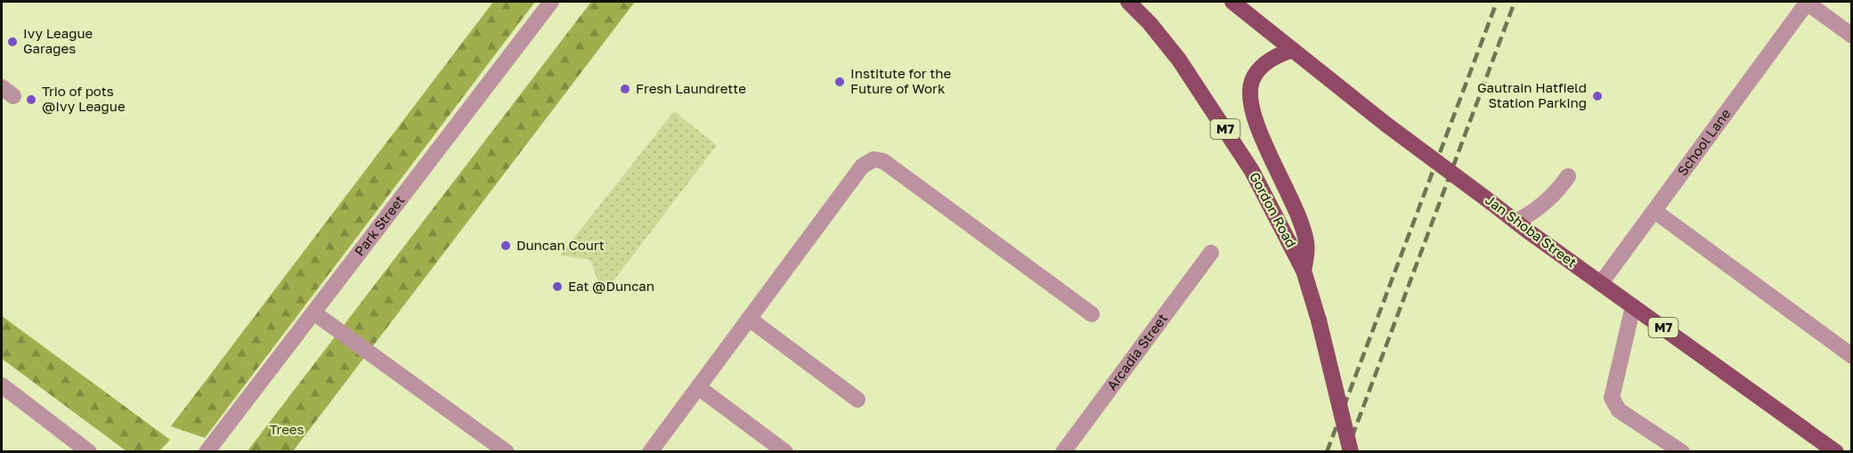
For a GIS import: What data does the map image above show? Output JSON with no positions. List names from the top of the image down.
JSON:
{
  "streets": {
    "main road": ["M7", "Gordon Road", "Jan Shoba Street"],
    "street": ["School Lane", "Park Street", "Arcadia Street"]
  },
  "crossings": [
    ["School Lane", "Jan Shoba Street"]
  ],
  "parks": ["Trees"],
  "places": [
    "Ivy League Garages",
    "Institute for the Future of Work",
    "Fresh Laundrette",
    "Gautrain Hatfield Station Parking",
    "Trio of pots @Ivy League",
    "Duncan Court",
    "Eat @Duncan"
  ]
}
